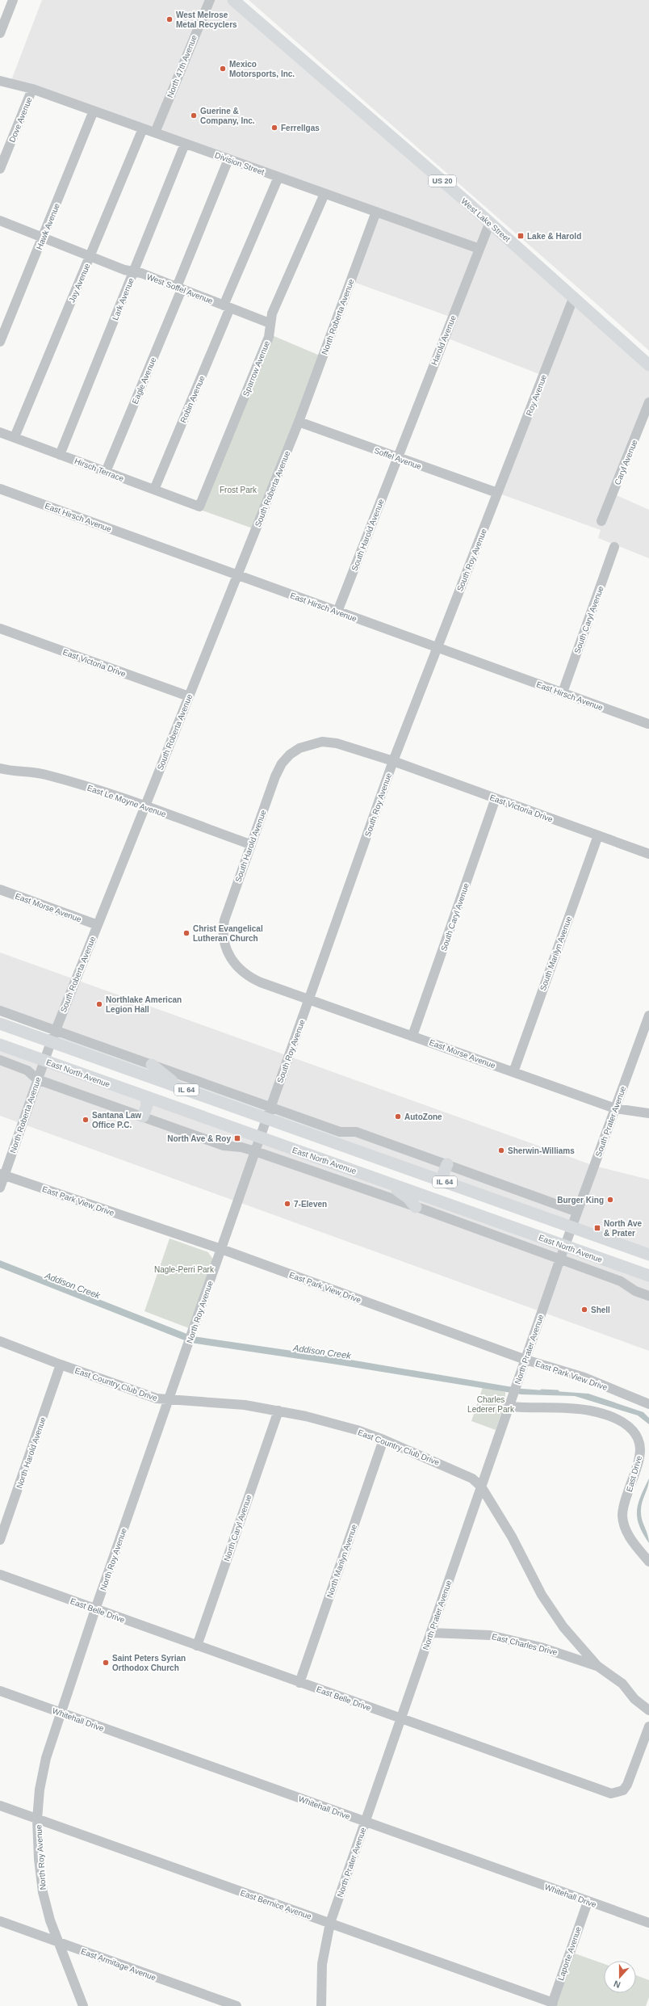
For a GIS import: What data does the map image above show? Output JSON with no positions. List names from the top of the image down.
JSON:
{
  "streets": {
    "main road": [
      "US 20",
      "West Lake Street",
      "East North Avenue",
      "IL 64"
    ],
    "street": [
      "North 47th Avenue",
      "Dove Avenue",
      "Division Street",
      "Hawk Avenue",
      "Jay Avenue",
      "West Soffel Avenue",
      "Lark Avenue",
      "North Roberta Avenue",
      "Harold Avenue",
      "Sparrow Avenue",
      "Eagle Avenue",
      "Roy Avenue",
      "Robin Avenue",
      "Soffel Avenue",
      "Caryl Avenue",
      "Hirsch Terrace",
      "South Roberta Avenue",
      "East Hirsch Avenue",
      "South Harold Avenue",
      "South Roy Avenue",
      "South Caryl Avenue",
      "East Victoria Drive",
      "East Le Moyne Avenue",
      "East Morse Avenue",
      "South Marilyn Avenue",
      "South Prater Avenue",
      "East Park View Drive",
      "North Roy Avenue",
      "North Prater Avenue",
      "East Country Club Drive",
      "North Harold Avenue",
      "East Drive",
      "North Caryl Avenue",
      "North Marilyn Avenue",
      "East Belle Drive",
      "East Charles Drive",
      "Whitehall Drive",
      "East Bernice Avenue",
      "Laporte Avenue",
      "East Armitage Avenue"
    ]
  },
  "crossings": [
    ["North 47th Avenue", "Division Street"],
    ["Dove Avenue", "Division Street"],
    ["Division Street", "Hawk Avenue"],
    ["Division Street", "Jay Avenue"],
    ["Division Street", "Lark Avenue"],
    ["Division Street", "North Roberta Avenue"],
    ["Division Street", "Harold Avenue"],
    ["Division Street", "Sparrow Avenue"],
    ["Division Street", "Eagle Avenue"],
    ["Division Street", "Robin Avenue"],
    ["West Lake Street", "Harold Avenue"],
    ["West Lake Street", "Roy Avenue"],
    ["Hawk Avenue", "West Soffel Avenue"],
    ["Jay Avenue", "West Soffel Avenue"],
    ["Jay Avenue", "Hirsch Terrace"],
    ["West Soffel Avenue", "Lark Avenue"],
    ["West Soffel Avenue", "Sparrow Avenue"],
    ["West Soffel Avenue", "Eagle Avenue"],
    ["West Soffel Avenue", "Robin Avenue"],
    ["Lark Avenue", "Hirsch Terrace"],
    ["North Roberta Avenue", "Soffel Avenue"],
    ["North Roberta Avenue", "South Roberta Avenue"],
    ["North Roberta Avenue", "East North Avenue"],
    ["North Roberta Avenue", "IL 64"],
    ["North Roberta Avenue", "East Park View Drive"],
    ["Harold Avenue", "Soffel Avenue"],
    ["Harold Avenue", "South Harold Avenue"],
    ["Sparrow Avenue", "Hirsch Terrace"],
    ["Eagle Avenue", "Hirsch Terrace"],
    ["Roy Avenue", "Soffel Avenue"],
    ["Roy Avenue", "South Roy Avenue"],
    ["Robin Avenue", "Hirsch Terrace"],
    ["Soffel Avenue", "South Roberta Avenue"],
    ["Soffel Avenue", "South Harold Avenue"],
    ["Soffel Avenue", "South Roy Avenue"],
    ["South Roberta Avenue", "East Hirsch Avenue"],
    ["South Roberta Avenue", "East Victoria Drive"],
    ["South Roberta Avenue", "East Le Moyne Avenue"],
    ["South Roberta Avenue", "East Morse Avenue"],
    ["South Roberta Avenue", "IL 64"],
    ["East Hirsch Avenue", "South Harold Avenue"],
    ["East Hirsch Avenue", "South Roy Avenue"],
    ["East Hirsch Avenue", "South Caryl Avenue"],
    ["South Harold Avenue", "South Roy Avenue"],
    ["South Harold Avenue", "East Victoria Drive"],
    ["South Harold Avenue", "East Le Moyne Avenue"],
    ["South Harold Avenue", "East Morse Avenue"],
    ["South Roy Avenue", "East Victoria Drive"],
    ["South Roy Avenue", "East Morse Avenue"],
    ["South Roy Avenue", "IL 64"],
    ["South Roy Avenue", "North Roy Avenue"],
    ["South Caryl Avenue", "East Victoria Drive"],
    ["South Caryl Avenue", "East Morse Avenue"],
    ["East Victoria Drive", "South Marilyn Avenue"],
    ["East Morse Avenue", "South Marilyn Avenue"],
    ["East Morse Avenue", "South Prater Avenue"],
    ["East North Avenue", "North Roy Avenue"],
    ["East North Avenue", "North Prater Avenue"],
    ["IL 64", "South Prater Avenue"],
    ["IL 64", "North Roy Avenue"],
    ["IL 64", "North Prater Avenue"],
    ["South Prater Avenue", "North Prater Avenue"],
    ["East Park View Drive", "North Roy Avenue"],
    ["East Park View Drive", "North Prater Avenue"],
    ["North Roy Avenue", "East Country Club Drive"],
    ["North Roy Avenue", "East Belle Drive"],
    ["North Roy Avenue", "Whitehall Drive"],
    ["North Roy Avenue", "East Bernice Avenue"],
    ["North Roy Avenue", "East Armitage Avenue"],
    ["North Prater Avenue", "East Country Club Drive"],
    ["North Prater Avenue", "East Drive"],
    ["North Prater Avenue", "East Belle Drive"],
    ["North Prater Avenue", "East Charles Drive"],
    ["North Prater Avenue", "Whitehall Drive"],
    ["North Prater Avenue", "East Bernice Avenue"],
    ["East Country Club Drive", "North Harold Avenue"],
    ["East Country Club Drive", "North Caryl Avenue"],
    ["East Country Club Drive", "North Marilyn Avenue"],
    ["East Country Club Drive", "East Charles Drive"],
    ["North Caryl Avenue", "East Belle Drive"],
    ["North Marilyn Avenue", "East Belle Drive"],
    ["Whitehall Drive", "Laporte Avenue"],
    ["East Bernice Avenue", "Laporte Avenue"]
  ],
  "water": ["Addison Creek"],
  "parks": ["Frost Park", "Nagle-Perri Park", "Charles Lederer Park"],
  "places": {
    "other": [
      "West Melrose Metal Recyclers",
      "Mexico Motorsports, Inc.",
      "Guerine & Company, Inc.",
      "Ferrellgas",
      "Christ Evangelical Lutheran Church",
      "Northlake American Legion Hall",
      "AutoZone",
      "Santana Law Office P.C.",
      "Sherwin-Williams",
      "Burger King",
      "7-Eleven",
      "Shell",
      "Saint Peters Syrian Orthodox Church"
    ],
    "transit": ["Lake & Harold", "North Ave & Roy", "North Ave & Prater"]
  },
  "north": "bottom"
}
